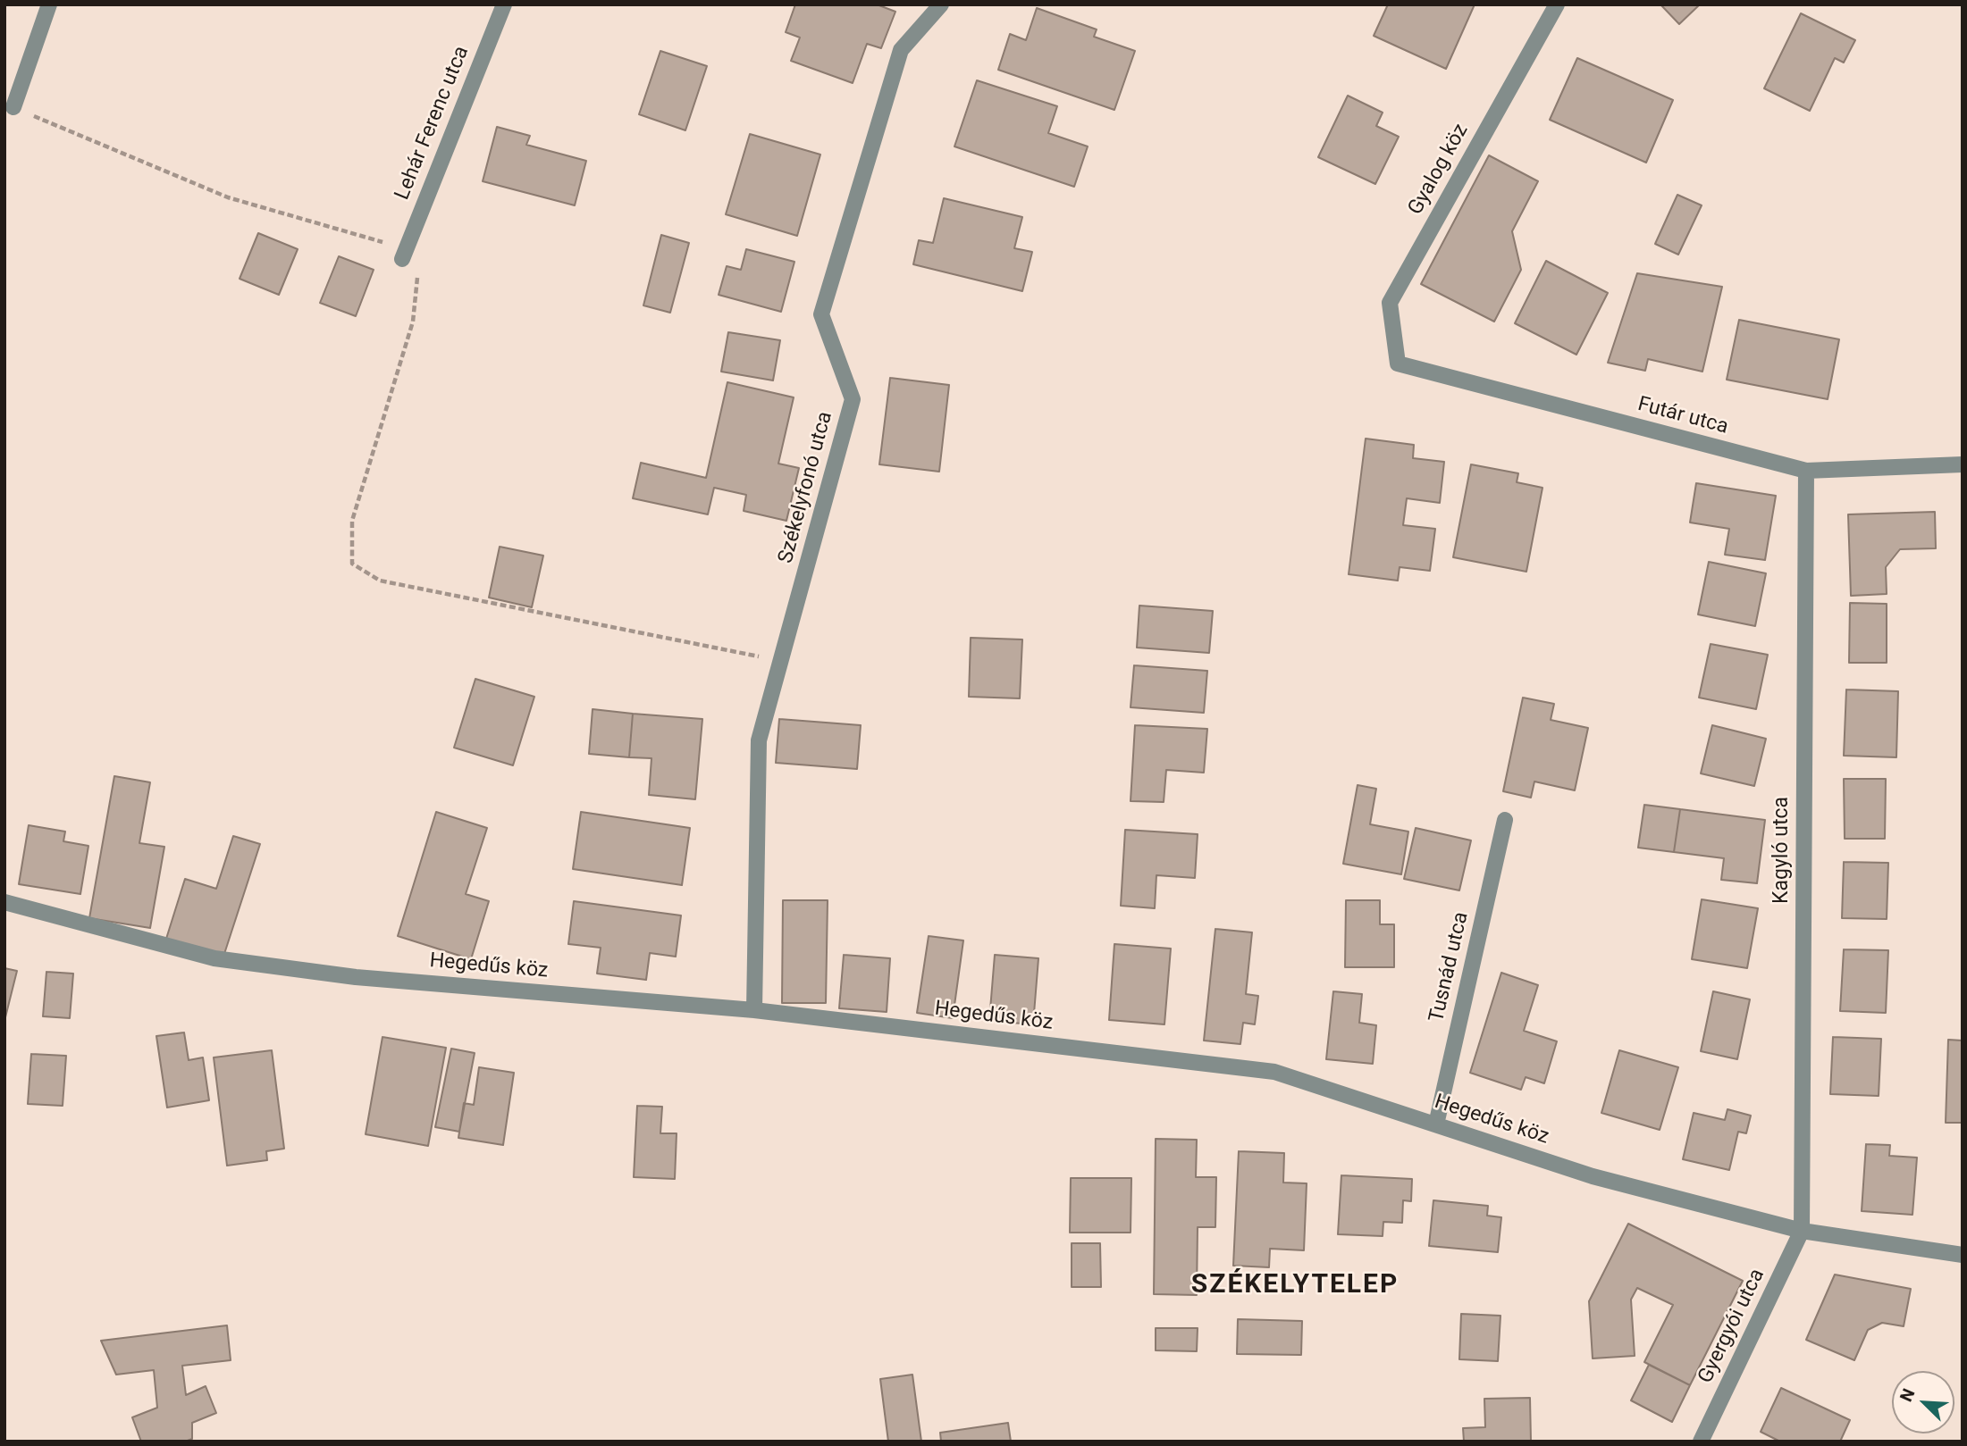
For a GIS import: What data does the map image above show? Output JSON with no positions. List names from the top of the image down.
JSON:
{
  "streets": {
    "street": [
      "Lehár Ferenc utca",
      "Gyalog köz",
      "Futár utca",
      "Székelyfonó utca",
      "Kagyló utca",
      "Hegedűs köz",
      "Tusnád utca",
      "Gyergyói utca"
    ]
  },
  "crossings": [
    ["Gyalog köz", "Futár utca"],
    ["Futár utca", "Kagyló utca"],
    ["Székelyfonó utca", "Hegedűs köz"],
    ["Kagyló utca", "Hegedűs köz"],
    ["Kagyló utca", "Gyergyói utca"],
    ["Hegedűs köz", "Tusnád utca"],
    ["Hegedűs köz", "Gyergyói utca"]
  ],
  "districts": ["SZÉKELYTELEP"],
  "north": "top left"
}
